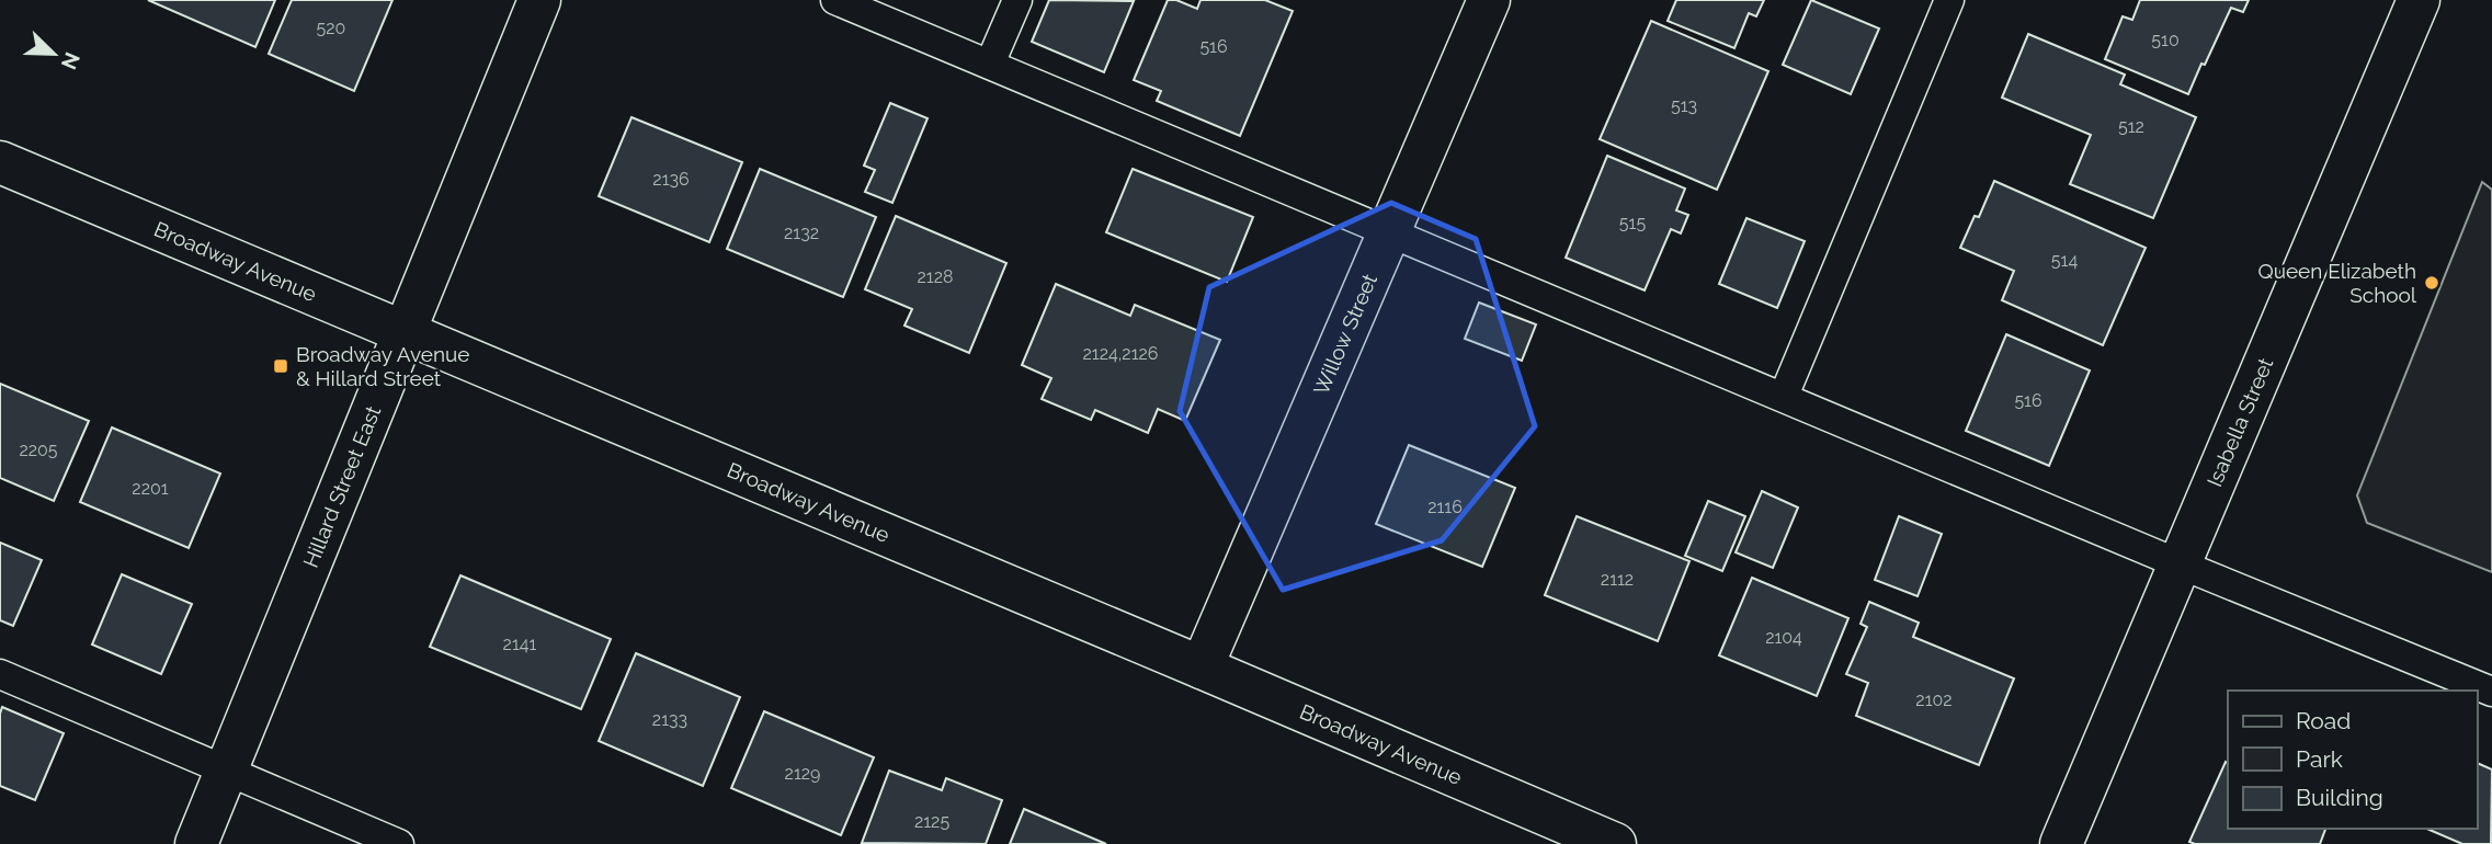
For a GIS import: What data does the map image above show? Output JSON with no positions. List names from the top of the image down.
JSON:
{
  "streets": {
    "street": [
      "Broadway Avenue",
      "Willow Street",
      "Isabella Street",
      "Hillard Street East"
    ]
  },
  "crossings": [
    ["Broadway Avenue", "Willow Street"],
    ["Broadway Avenue", "Hillard Street East"]
  ],
  "places": {
    "other": ["Queen Elizabeth School"],
    "transit": ["Broadway Avenue & Hillard Street"]
  },
  "house_numbers": [
    "520",
    "510",
    "516",
    "513",
    "512",
    "2136",
    "515",
    "2132",
    "514",
    "2128",
    "2124,2126",
    "516",
    "2205",
    "2201",
    "2116",
    "2112",
    "2104",
    "2141",
    "2102",
    "2133",
    "2129",
    "2125"
  ],
  "legend": ["Road", "Park", "Building"],
  "north": "bottom right"
}
